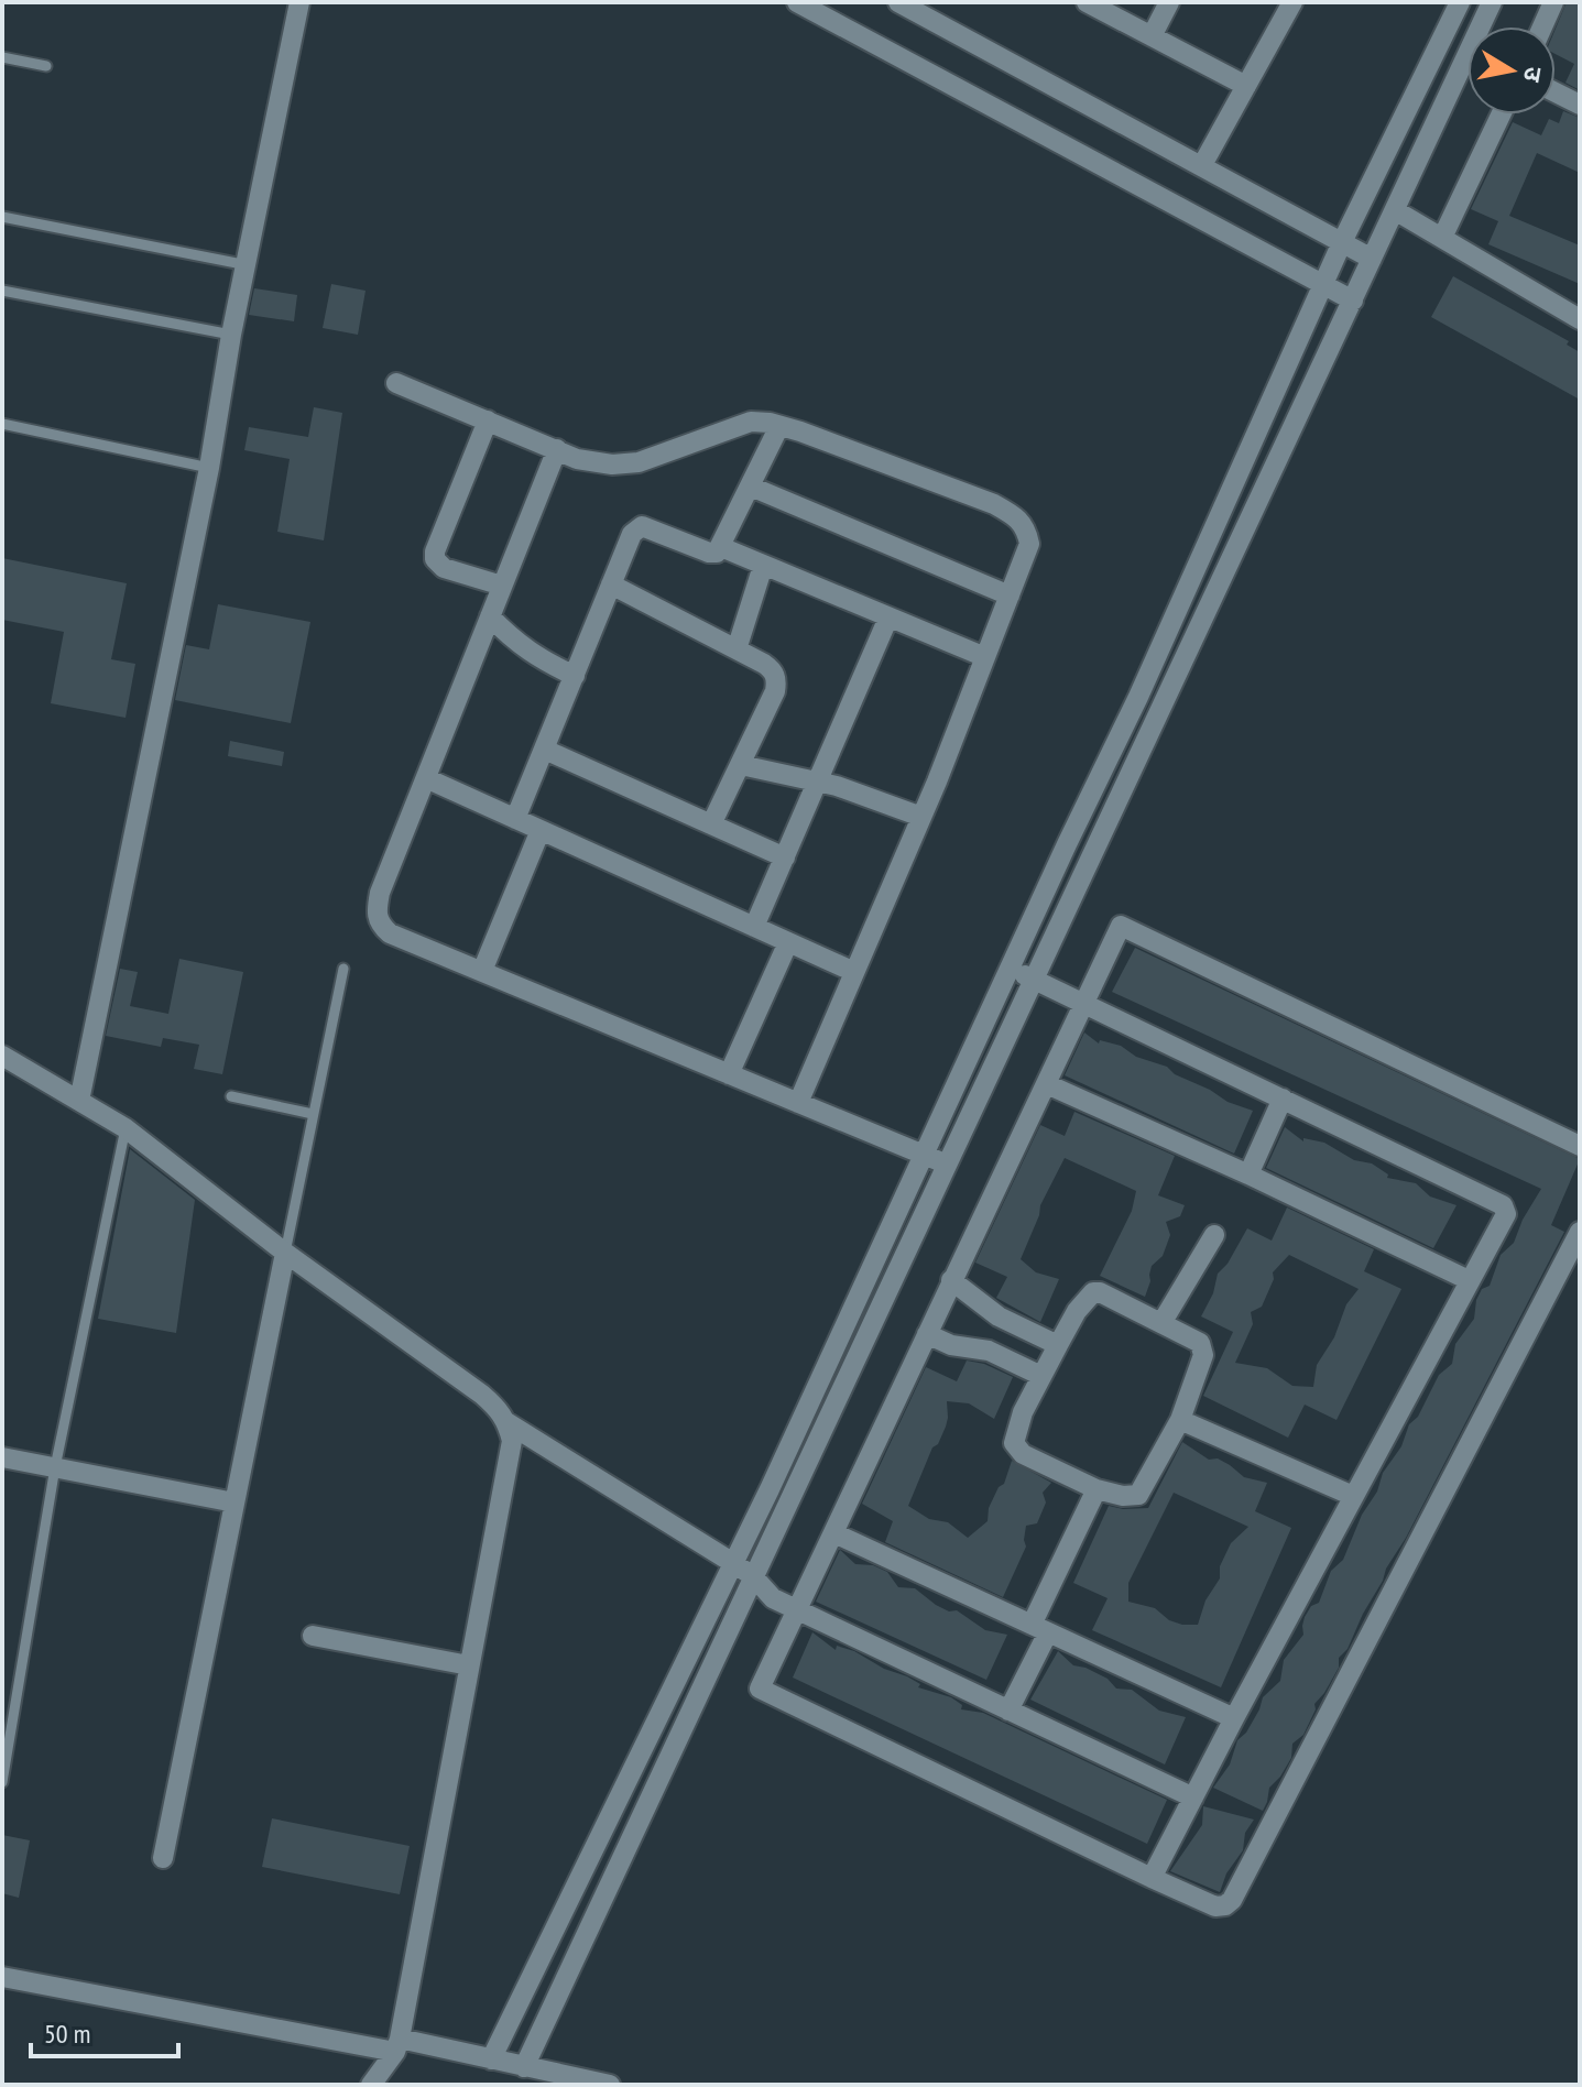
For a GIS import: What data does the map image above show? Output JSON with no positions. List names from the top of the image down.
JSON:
{
  "scale_bar": "50 m",
  "north": "right"
}
